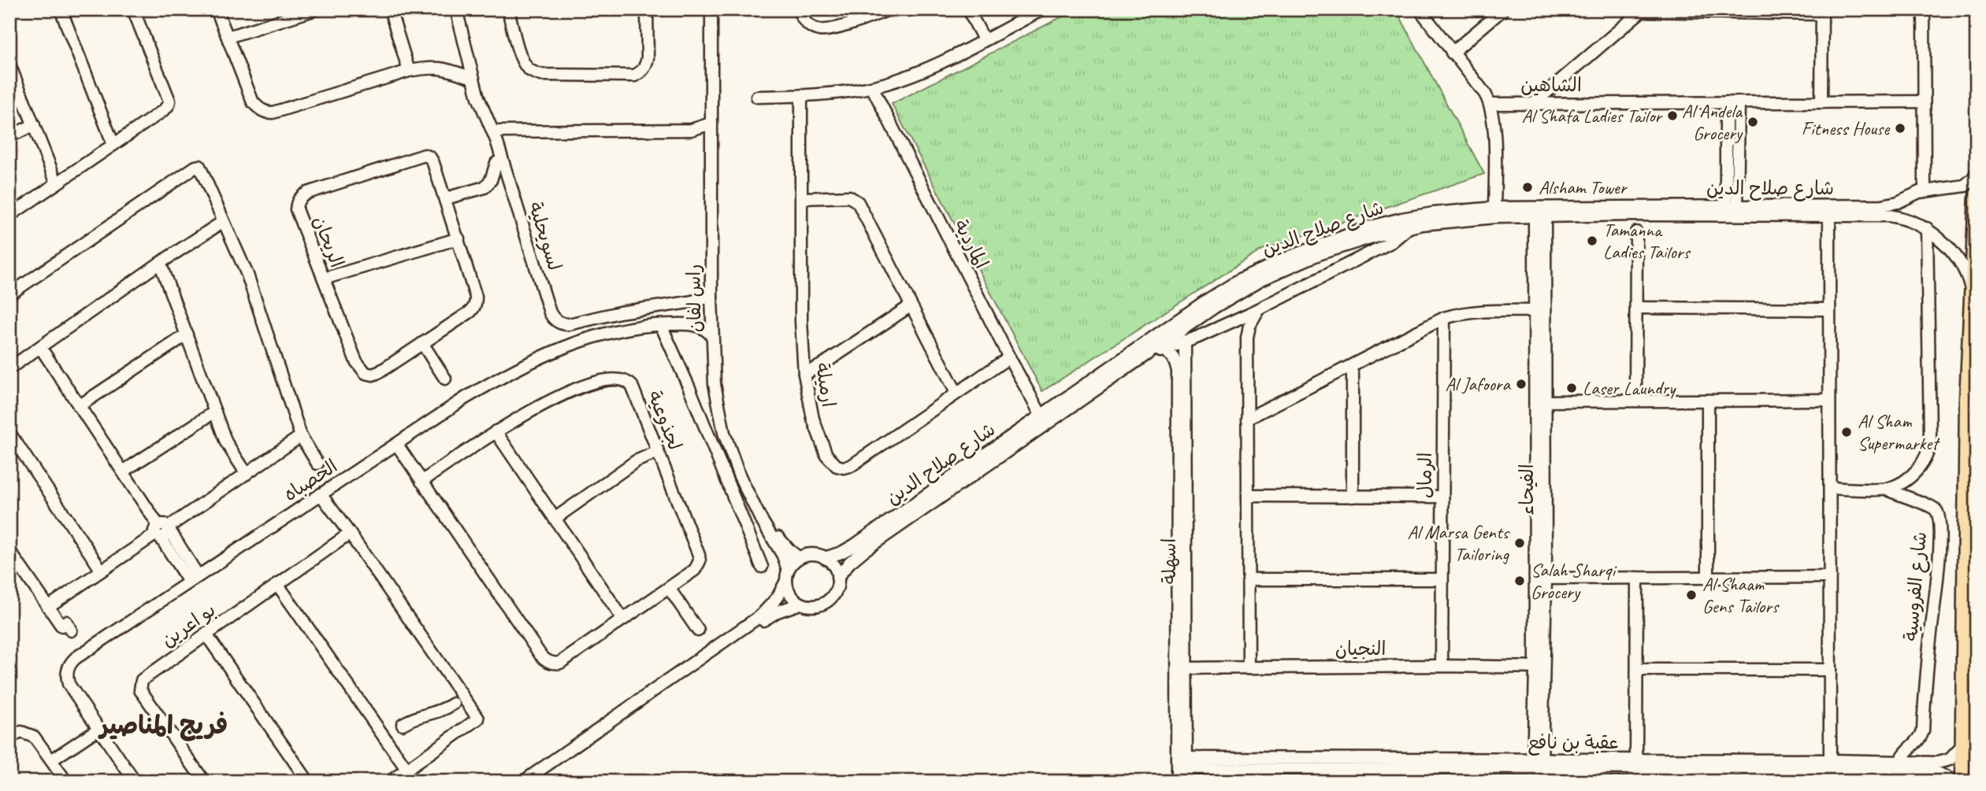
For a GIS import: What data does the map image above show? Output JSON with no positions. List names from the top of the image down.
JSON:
{
  "streets": {
    "street": [
      "الشاهين",
      "شارع صلاح الدين",
      "لسويحلية",
      "الريحان",
      "الماردية",
      "راس لفان",
      "ارميلة",
      "لجذوعية",
      "الرمال",
      "الحصباه",
      "الفيحاء",
      "اسهلة",
      "شارع الفروسية",
      "بو اعرين",
      "النجيان",
      "عقبة بن نافع"
    ]
  },
  "crossings": [
    ["شارع صلاح الدين", "الماردية"],
    ["شارع صلاح الدين", "راس لفان"],
    ["شارع صلاح الدين", "الفيحاء"],
    ["شارع صلاح الدين", "اسهلة"],
    ["لسويحلية", "راس لفان"],
    ["الماردية", "ارميلة"],
    ["راس لفان", "الحصباه"],
    ["لجذوعية", "الحصباه"],
    ["الرمال", "النجيان"],
    ["الفيحاء", "النجيان"],
    ["الفيحاء", "عقبة بن نافع"],
    ["اسهلة", "النجيان"],
    ["اسهلة", "عقبة بن نافع"],
    ["شارع الفروسية", "عقبة بن نافع"]
  ],
  "districts": ["فريج المناصير"],
  "places": [
    "Al Shafa Ladies Tailor",
    "Al Andela Grocery",
    "Fitness House",
    "Alsham Tower",
    "Tamanna Ladies Tailors",
    "Al Jafoora",
    "Laser Laundry",
    "Al Sham Supermarket",
    "Al Marsa Gents Tailoring",
    "Salah Sharqi Grocery",
    "Al Shaam Gens Tailors"
  ]
}
